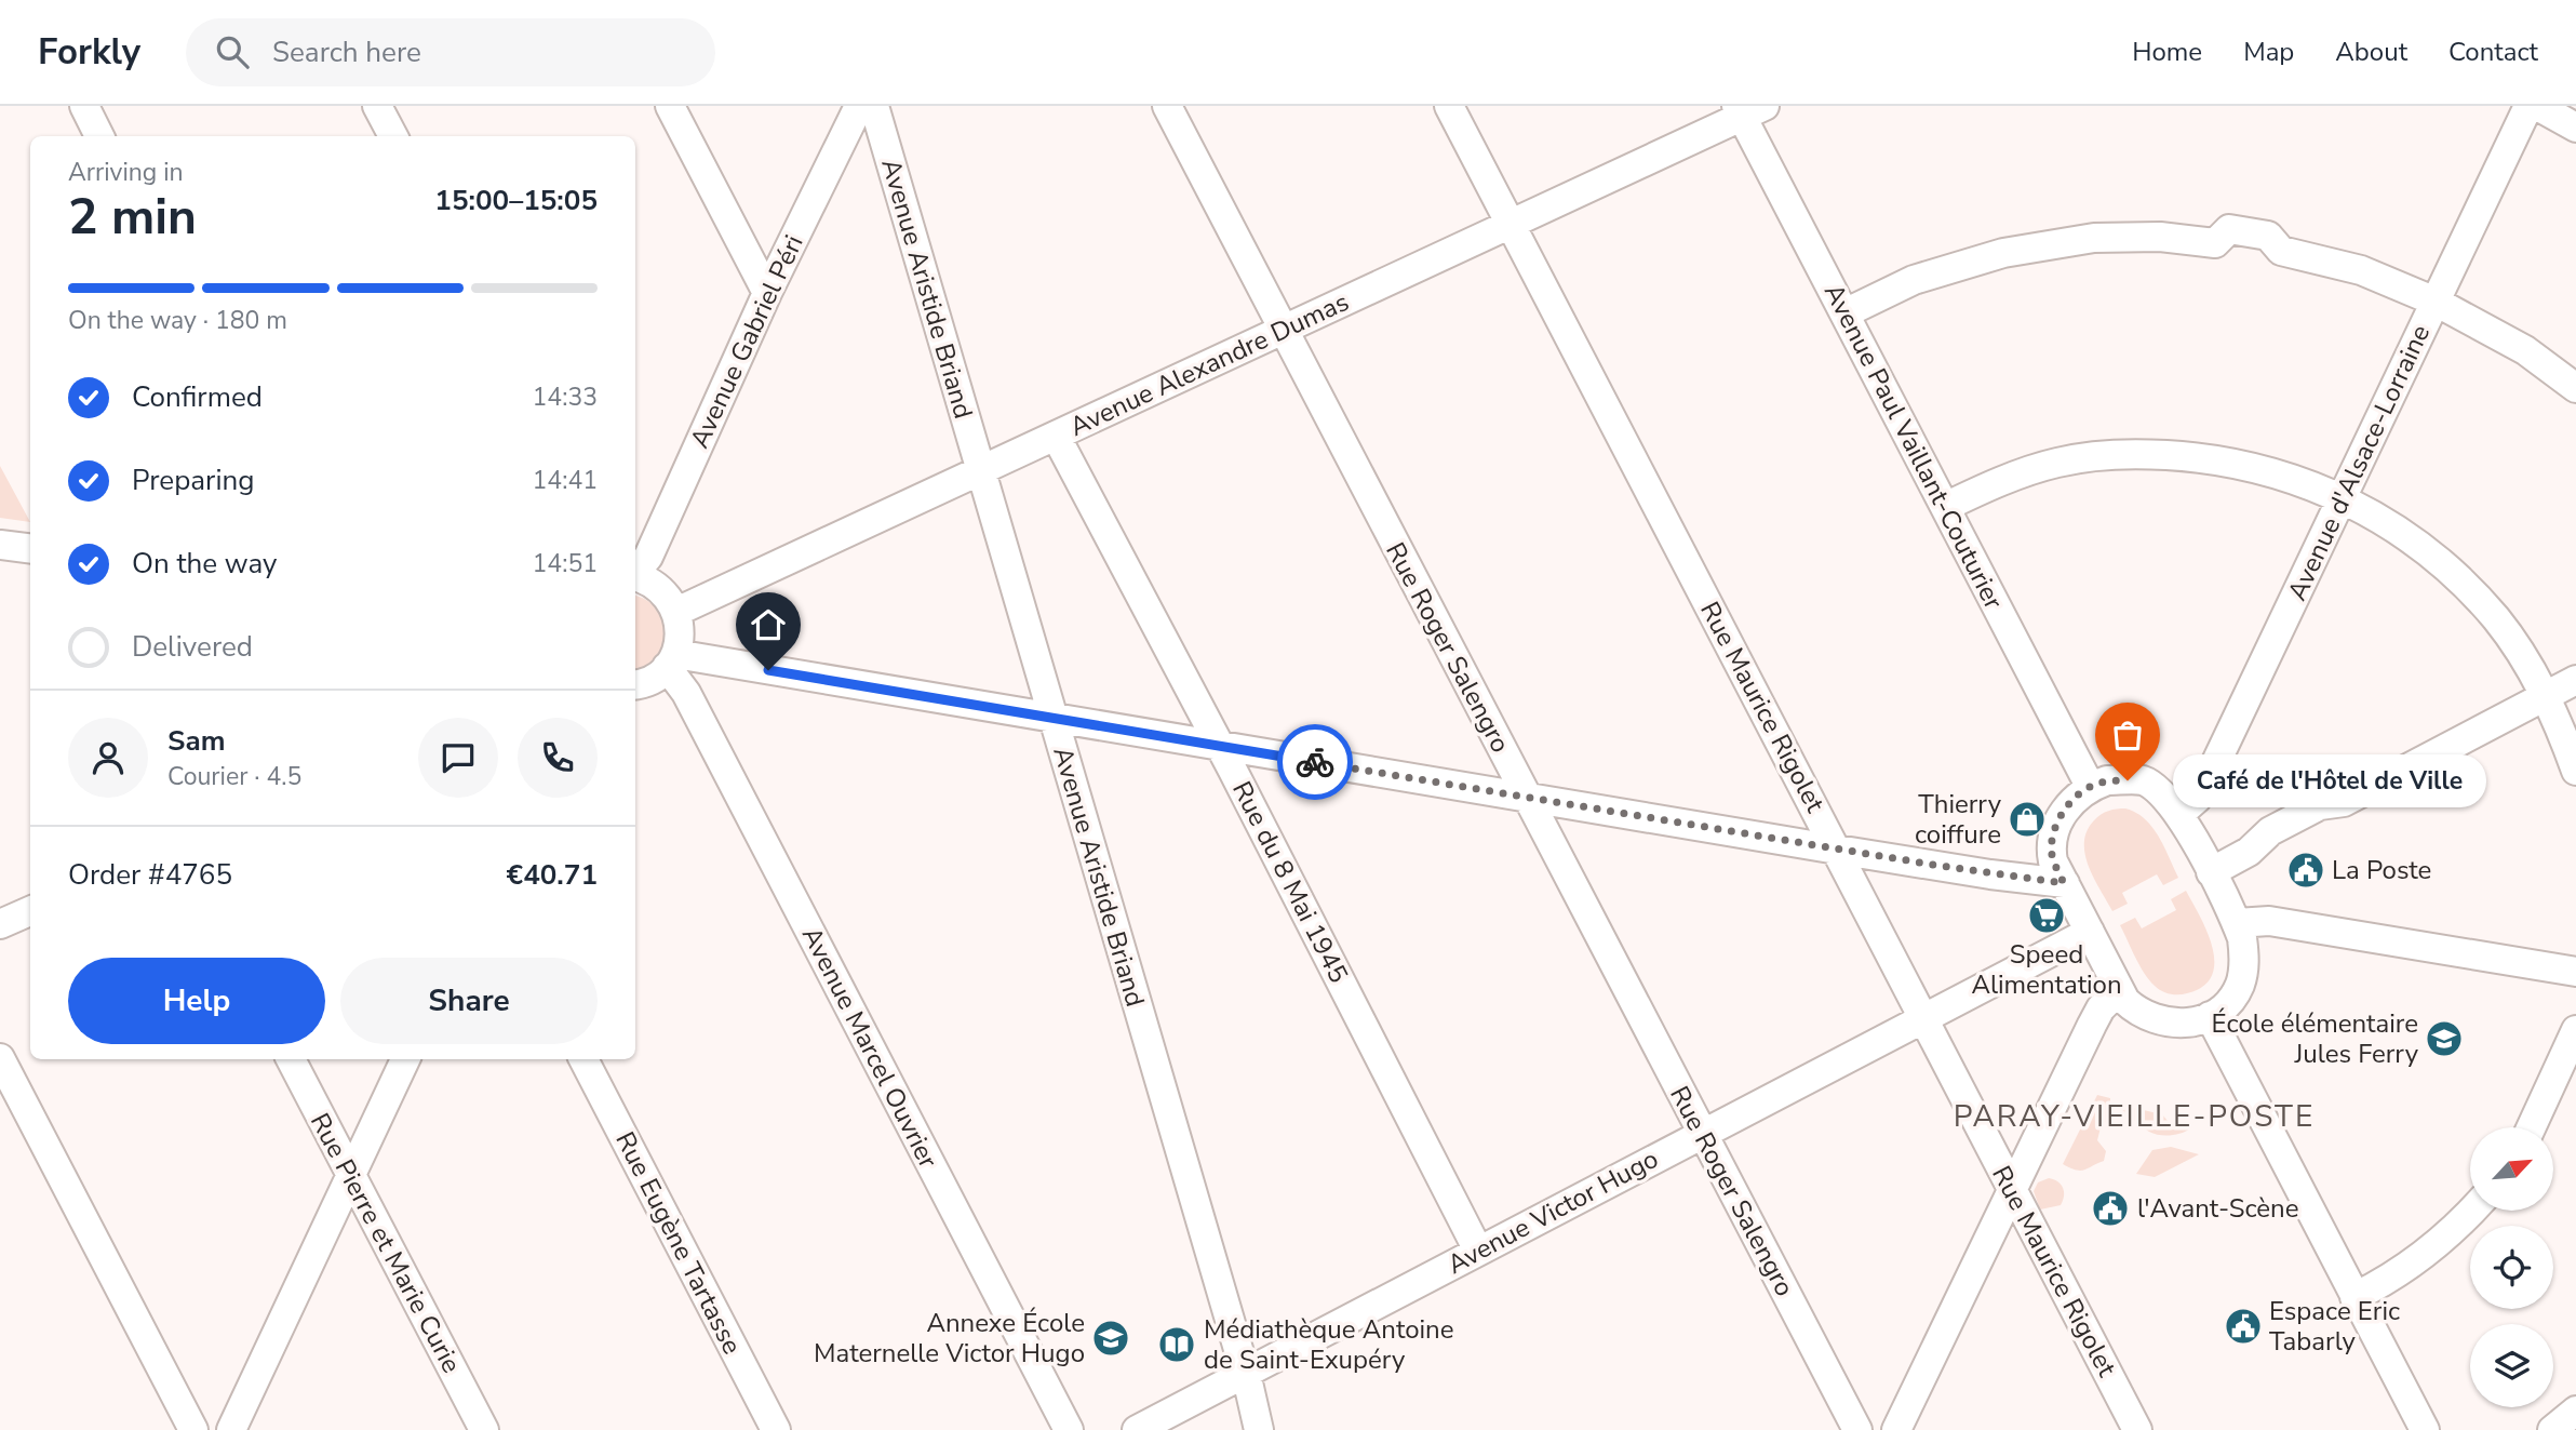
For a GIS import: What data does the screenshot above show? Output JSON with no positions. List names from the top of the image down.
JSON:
{
  "streets": {
    "street": [
      "Avenue Aristide Briand",
      "Avenue Gabriel Péri",
      "Avenue Alexandre Dumas",
      "Avenue Paul Vaillant-Couturier",
      "Avenue d'Alsace-Lorraine",
      "Rue Roger Salengro",
      "Rue Maurice Rigolet",
      "Rue du 8 Mai 1945",
      "Avenue Marcel Ouvrier",
      "Avenue Victor Hugo",
      "Rue Pierre et Marie Curie",
      "Rue Eugène Tartasse"
    ]
  },
  "crossings": [
    ["Avenue Aristide Briand", "Avenue Alexandre Dumas"],
    ["Avenue Aristide Briand", "Avenue Victor Hugo"],
    ["Avenue Alexandre Dumas", "Avenue Paul Vaillant-Couturier"],
    ["Avenue Alexandre Dumas", "Rue Roger Salengro"],
    ["Avenue Alexandre Dumas", "Rue Maurice Rigolet"],
    ["Avenue Alexandre Dumas", "Rue du 8 Mai 1945"],
    ["Rue Roger Salengro", "Avenue Victor Hugo"],
    ["Rue Maurice Rigolet", "Avenue Victor Hugo"],
    ["Rue du 8 Mai 1945", "Avenue Victor Hugo"]
  ],
  "districts": ["PARAY-VIEILLE-POSTE"],
  "places": {
    "other": ["Café de l'Hôtel de Ville"],
    "shop": ["Thierry coiffure"],
    "public building": ["La Poste", "l'Avant-Scène", "Espace Eric Tabarly"],
    "supermarket": ["Speed Alimentation"],
    "school or university": ["École élémentaire Jules Ferry", "Annexe École Maternelle Victor Hugo"],
    "library": ["Médiathèque Antoine de Saint-Exupéry"]
  },
  "north": "top right",
  "page": {
    "header": "Forkly",
    "search": "Search here",
    "nav": [
      "Home",
      "Map",
      "About",
      "Contact"
    ],
    "heading": ["2 min", "Arriving in", "15:00–15:05"],
    "panel": [
      "Sam",
      "Courier · 4.5",
      "Order #4765",
      "€40.71"
    ],
    "bar": "On the way · 180 m",
    "list": [
      ["Confirmed", "14:33"],
      ["Preparing", "14:41"],
      ["On the way", "14:51"],
      "Delivered"
    ],
    "bubble": "Café de l'Hôtel de Ville",
    "buttons": ["Help", "Share"]
  }
}
